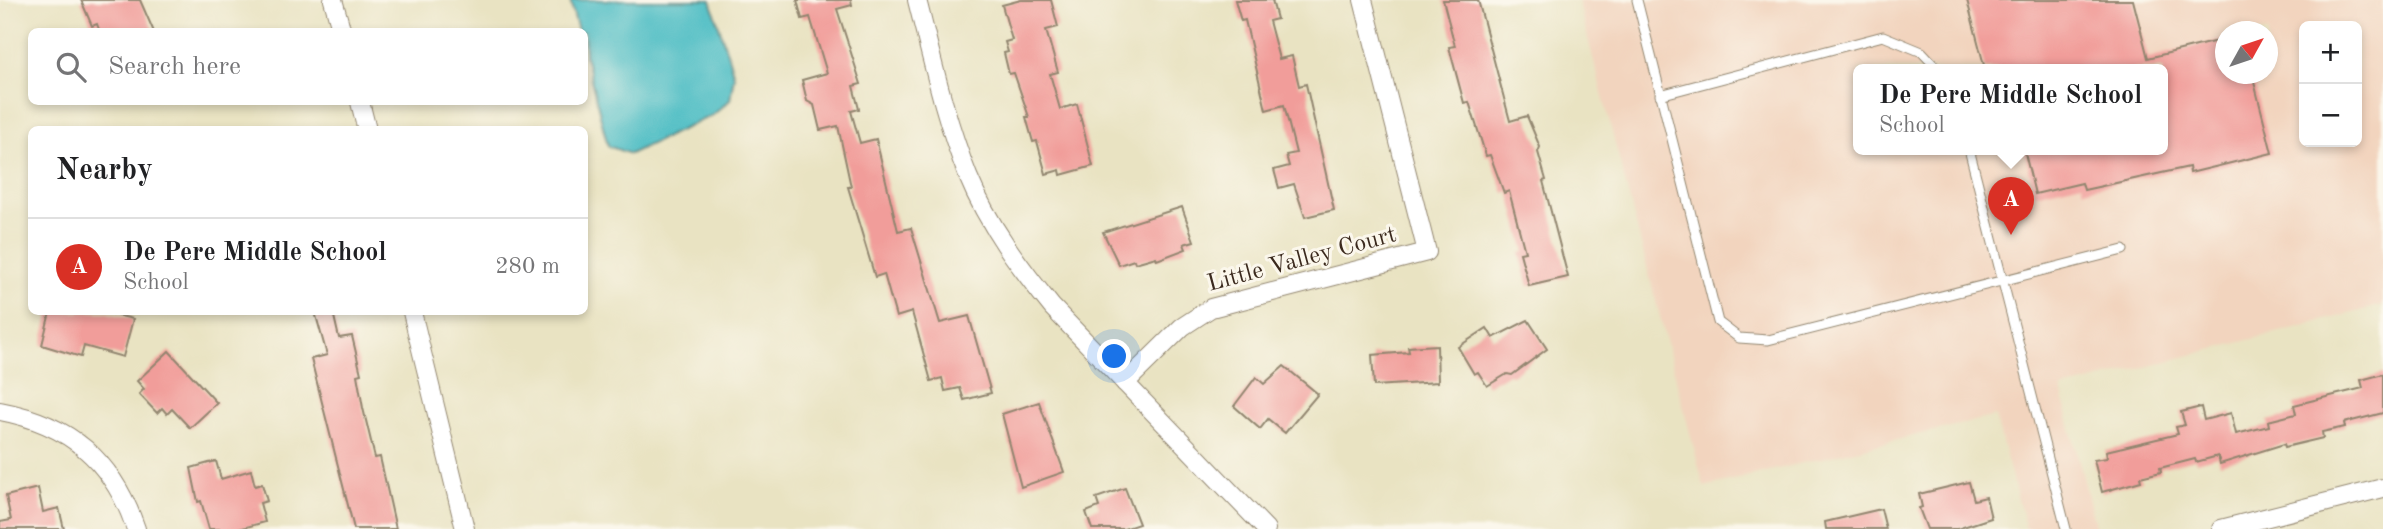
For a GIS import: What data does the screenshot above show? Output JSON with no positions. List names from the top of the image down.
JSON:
{
  "streets": {
    "street": ["Little Valley Court"]
  },
  "north": "top right",
  "page": {
    "map_buttons": ["+", "−"],
    "search": "Search here",
    "popup": ["De Pere Middle School", "School"],
    "heading": "Nearby",
    "pins": "A",
    "list": [
      {
        "mark": "A",
        "name": "De Pere Middle School",
        "note": "School",
        "value": "280 m"
      }
    ]
  }
}
